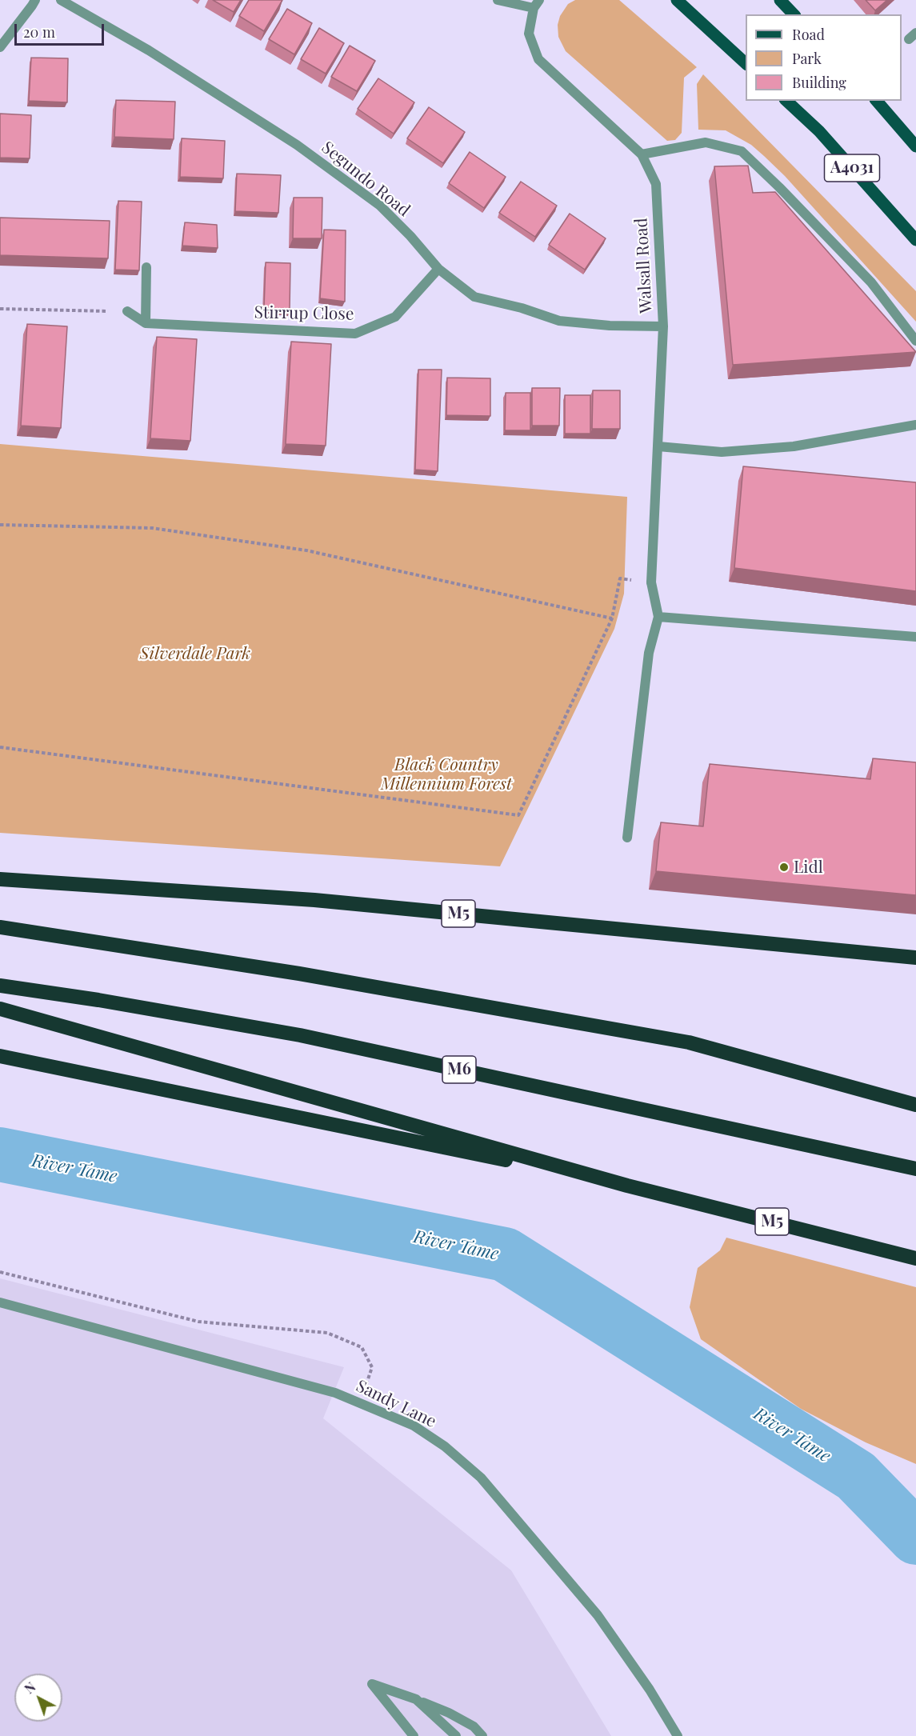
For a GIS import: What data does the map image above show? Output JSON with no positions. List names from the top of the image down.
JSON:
{
  "streets": {
    "highway": ["M5", "M6"],
    "main road": ["A4031"],
    "street": [
      "Segundo Road",
      "Walsall Road",
      "Stirrup Close",
      "Sandy Lane"
    ]
  },
  "crossings": [
    ["Segundo Road", "Walsall Road"],
    ["Segundo Road", "Stirrup Close"]
  ],
  "water": ["River Tame"],
  "parks": ["Silverdale Park", "Black Country Millennium Forest"],
  "places": ["Lidl"],
  "legend": ["Road", "Park", "Building"],
  "scale_bar": "20 m",
  "north": "top left"
}
